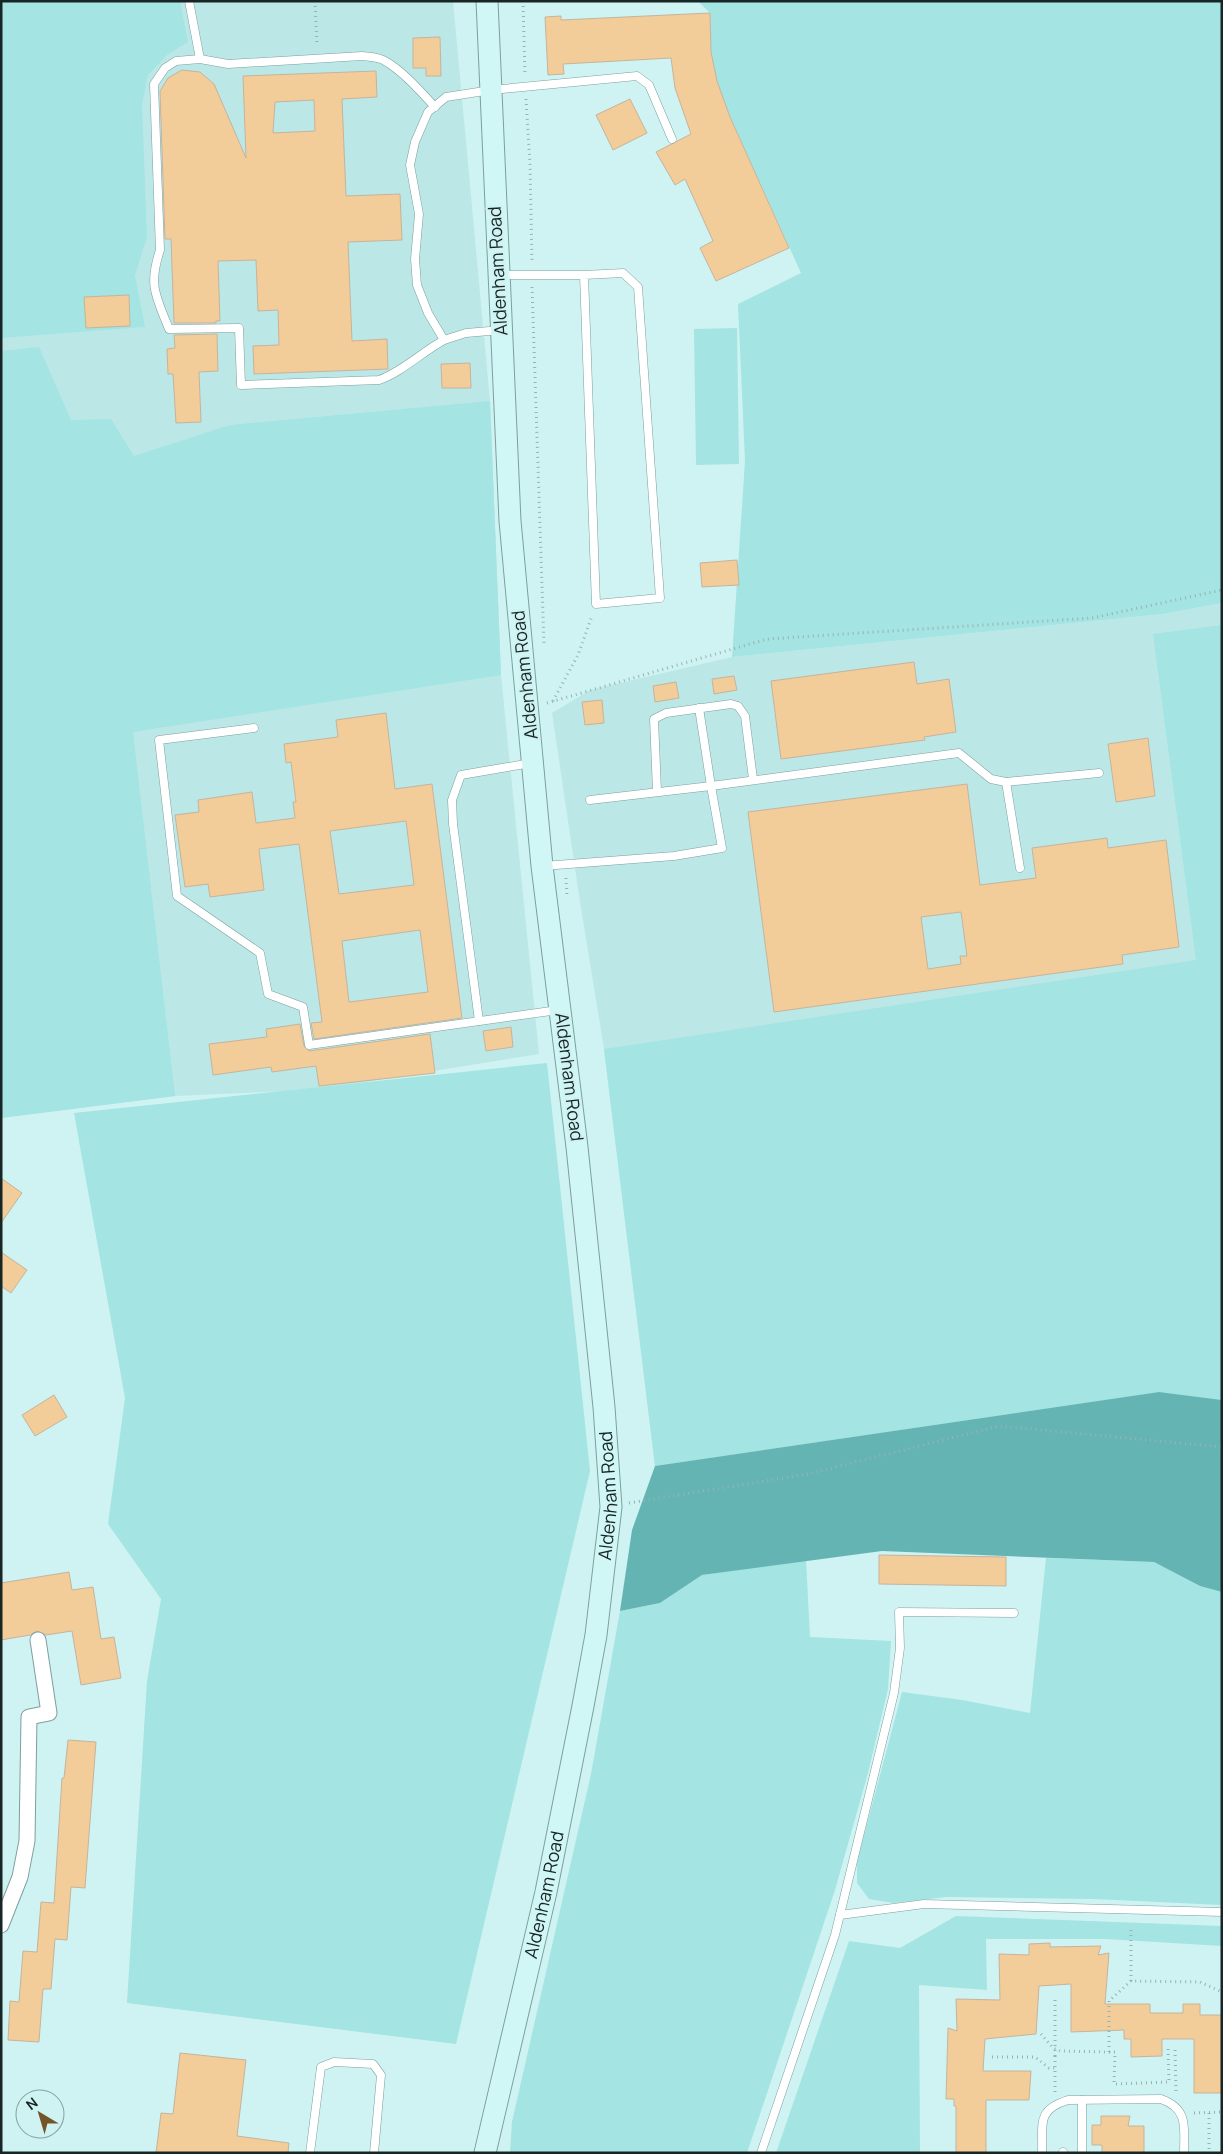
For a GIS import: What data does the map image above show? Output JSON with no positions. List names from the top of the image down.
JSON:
{
  "streets": {
    "main road": ["Aldenham Road"]
  },
  "north": "top left"
}
